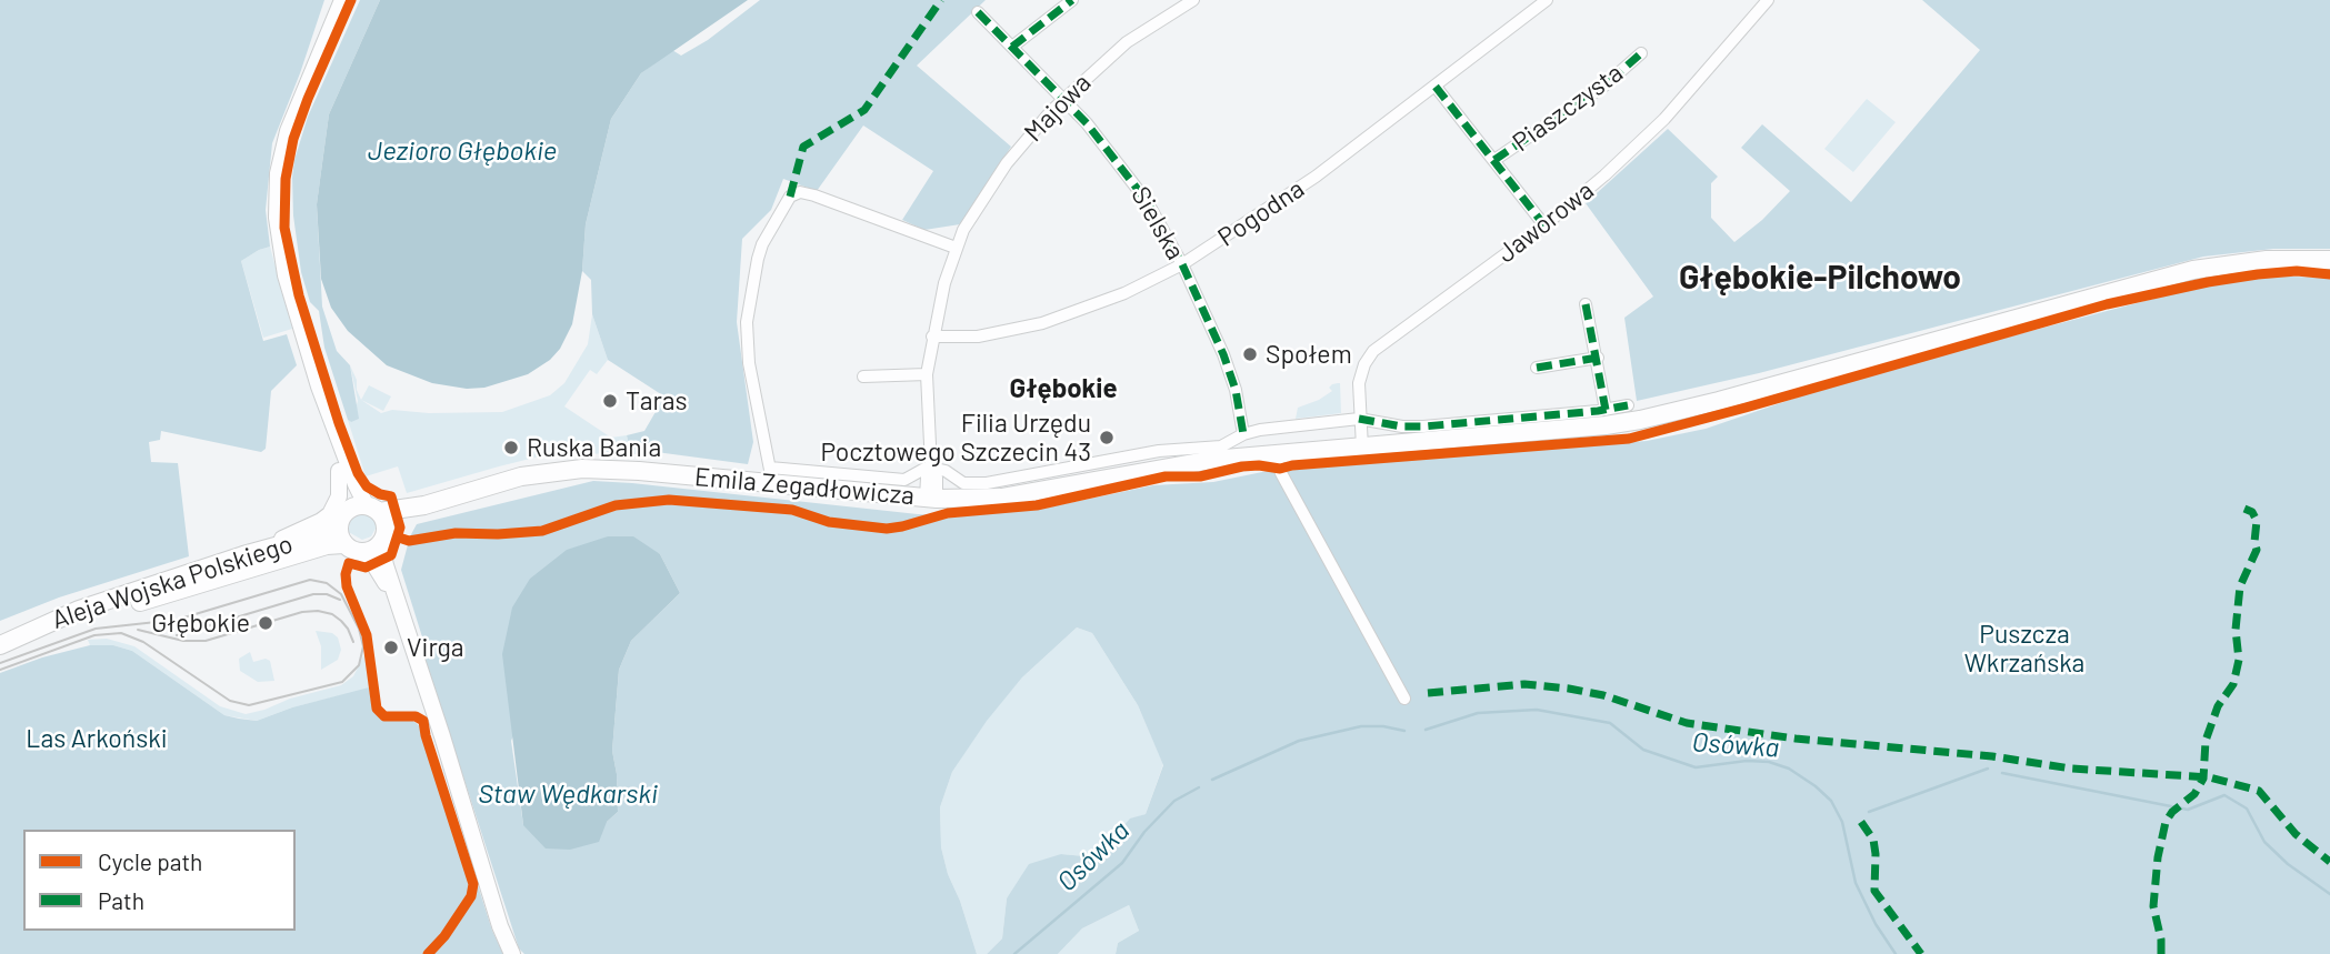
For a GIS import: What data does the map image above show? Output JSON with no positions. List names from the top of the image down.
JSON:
{
  "streets": {
    "main road": ["Emila Zegadłowicza", "Aleja Wojska Polskiego"],
    "street": [
      "Majowa",
      "Piaszczysta",
      "Pogodna",
      "Jaworowa",
      "Sielska"
    ]
  },
  "crossings": [
    ["Majowa", "Pogodna"],
    ["Majowa", "Sielska"],
    ["Majowa", "Emila Zegadłowicza"],
    ["Piaszczysta", "Pogodna"],
    ["Piaszczysta", "Jaworowa"],
    ["Pogodna", "Sielska"],
    ["Jaworowa", "Emila Zegadłowicza"],
    ["Emila Zegadłowicza", "Aleja Wojska Polskiego"]
  ],
  "districts": ["Głębokie-Pilchowo", "Głębokie"],
  "water": ["Jezioro Głębokie", "Osówka", "Staw Wędkarski"],
  "parks": ["Puszcza Wkrzańska", "Las Arkoński"],
  "places": [
    "Społem",
    "Taras",
    "Filia Urzędu Pocztowego Szczecin 43",
    "Ruska Bania",
    "Głębokie",
    "Virga"
  ],
  "legend": ["Cycle path", "Path"]
}
